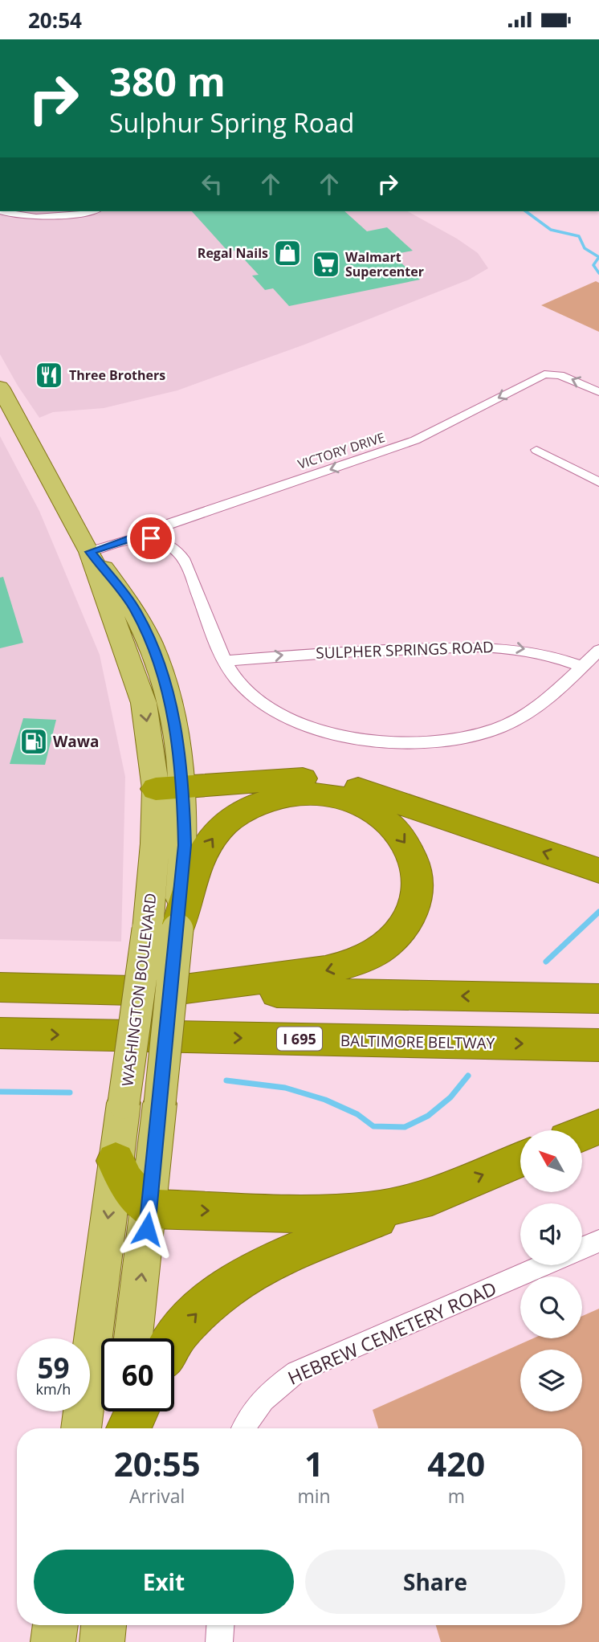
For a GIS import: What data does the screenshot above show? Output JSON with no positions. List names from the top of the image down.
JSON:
{
  "streets": {
    "highway": ["I 695", "BALTIMORE BELTWAY"],
    "main road": ["WASHINGTON BOULEVARD"],
    "street": ["VICTORY DRIVE", "SULPHER SPRINGS ROAD", "HEBREW CEMETERY ROAD"]
  },
  "crossings": [
    ["VICTORY DRIVE", "WASHINGTON BOULEVARD"]
  ],
  "one_way": ["VICTORY DRIVE", "SULPHER SPRINGS ROAD"],
  "places": {
    "shop": ["Regal Nails"],
    "supermarket": ["Walmart Supercenter"],
    "restaurant": ["Three Brothers"],
    "fuel station": ["Wawa"]
  },
  "north": "top left",
  "page": {
    "status": "20:54",
    "turn": ["380 m", "Sulphur Spring Road"],
    "speed": "59 km/h",
    "limit": "60",
    "eta": [
      "20:55",
      "Arrival",
      "1",
      "min",
      "420",
      "m"
    ],
    "buttons": ["Exit", "Share"]
  }
}
